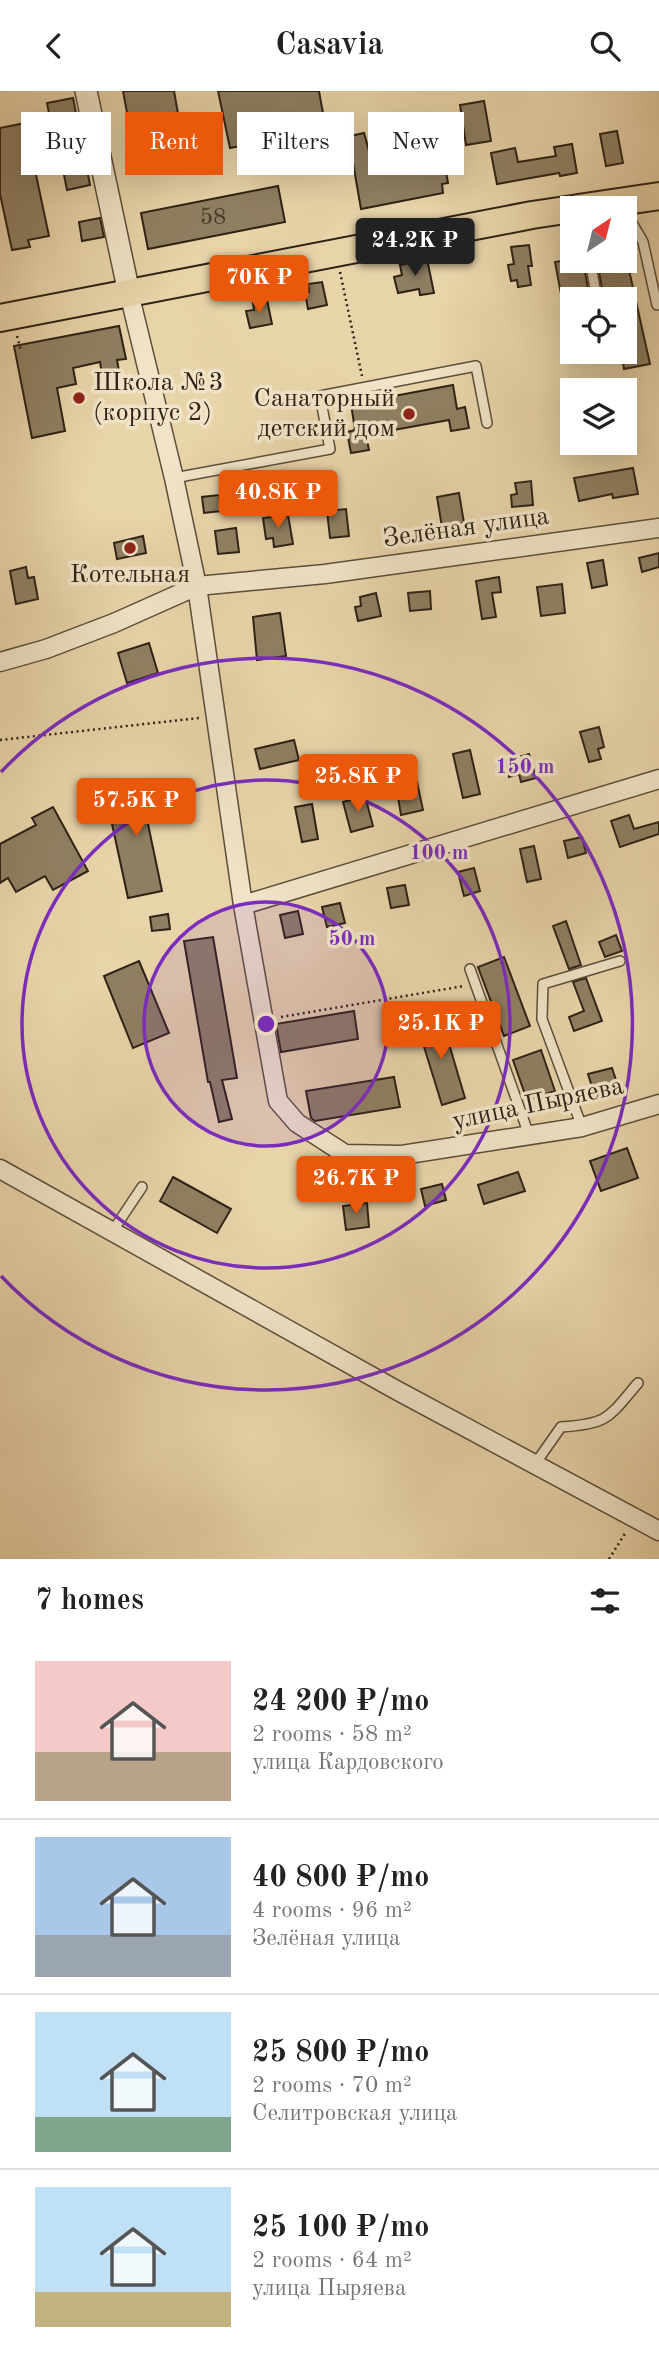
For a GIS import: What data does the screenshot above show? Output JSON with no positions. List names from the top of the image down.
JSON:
{
  "streets": {
    "street": ["Зелёная улица", "улица Пыряева"]
  },
  "places": ["Школа №3 (корпус 2)", "Санаторный детский дом", "Котельная"],
  "house_numbers": ["58"],
  "north": "top right",
  "page": {
    "header": "Casavia",
    "chip": [
      "Buy",
      "Rent",
      "Filters",
      "New"
    ],
    "price": [
      "24.2K ₽",
      "70K ₽",
      "40.8K ₽",
      "25.8K ₽",
      "57.5K ₽",
      "25.1K ₽",
      "26.7K ₽"
    ],
    "heading": "7 homes",
    "list": [
      {
        "name": "24 200 ₽/mo",
        "note": "2 rooms · 58 m² · улица Кардовского"
      },
      {
        "name": "40 800 ₽/mo",
        "note": "4 rooms · 96 m² · Зелёная улица"
      },
      {
        "name": "25 800 ₽/mo",
        "note": "2 rooms · 70 m² · Селитровская улица"
      },
      {
        "name": "25 100 ₽/mo",
        "note": "2 rooms · 64 m² · улица Пыряева"
      }
    ]
  },
  "rings": ["150 m", "100 m", "50 m"]
}
